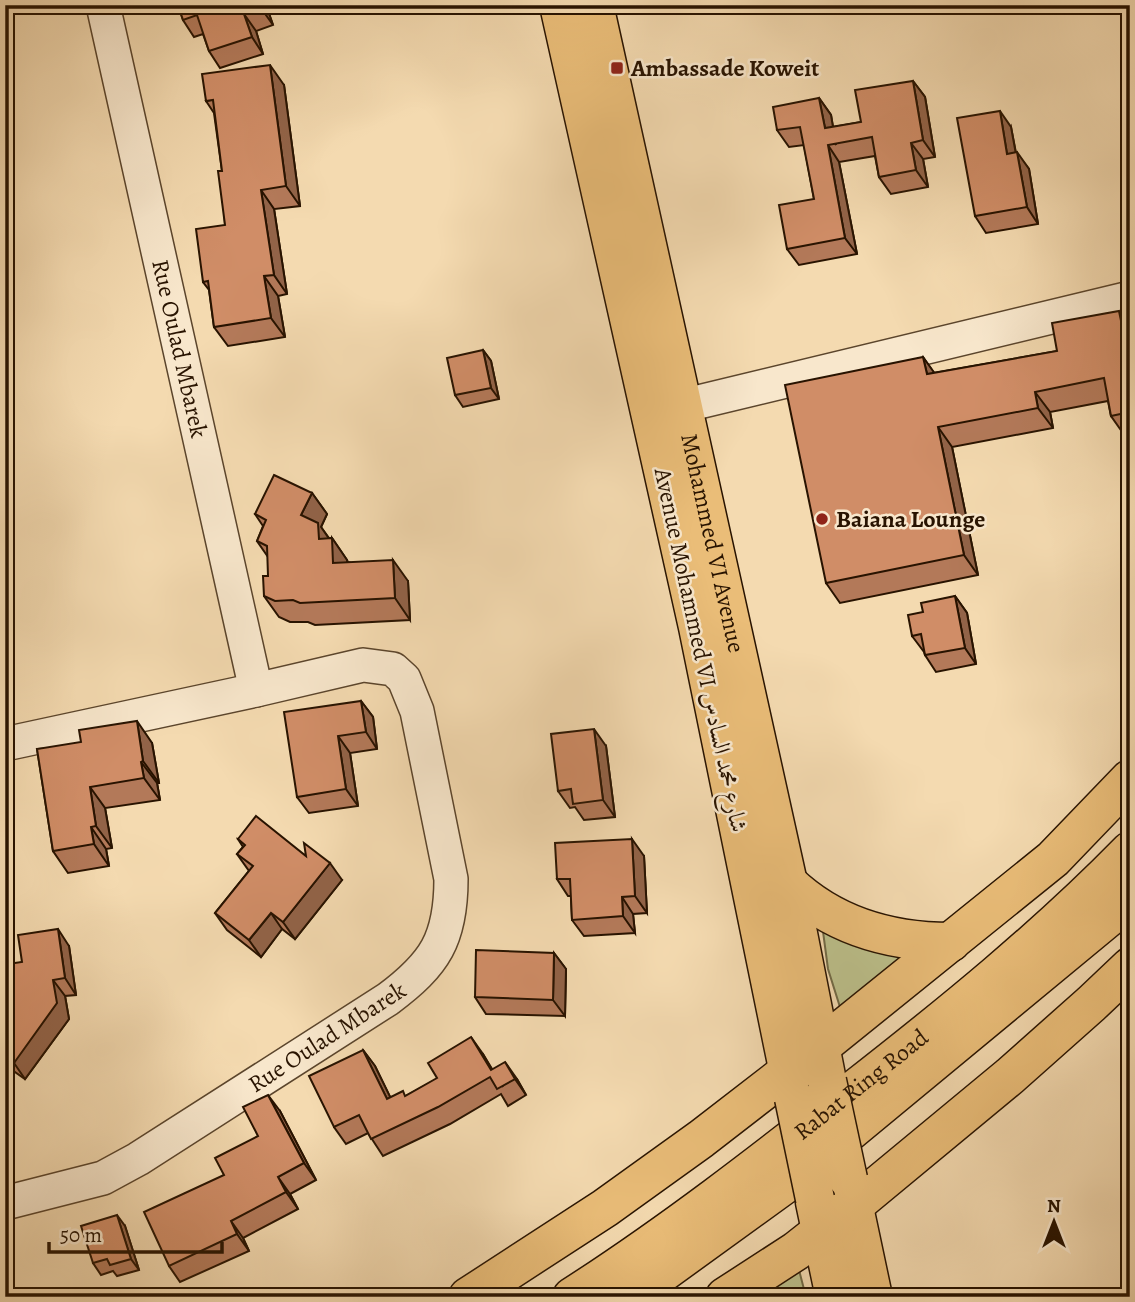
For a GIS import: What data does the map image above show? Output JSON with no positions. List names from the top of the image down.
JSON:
{
  "streets": {
    "main road": ["Mohammed VI Avenue", "Avenue Mohammed VI شارع محمد السادس", "Rabat Ring Road"],
    "street": ["Rue Oulad Mbarek"]
  },
  "places": {
    "transit": ["Ambassade Koweit"],
    "other": ["Baiana Lounge"]
  },
  "scale_bar": "50 m",
  "north": "top"
}
